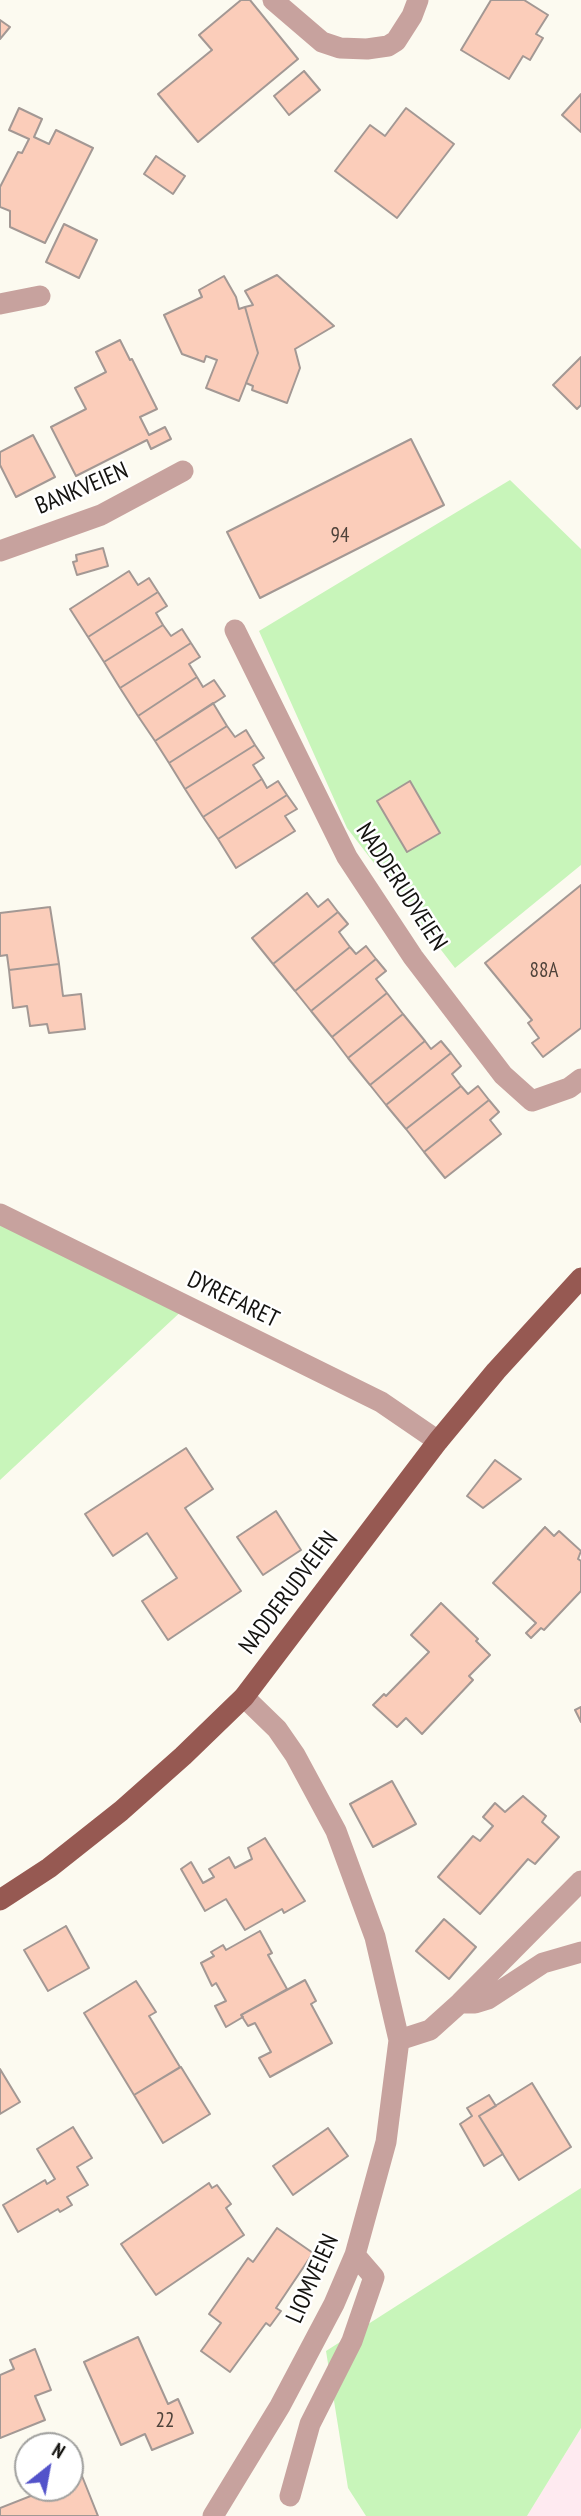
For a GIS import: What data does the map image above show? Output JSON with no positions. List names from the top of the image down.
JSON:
{
  "streets": {
    "main road": ["NADDERUDVEIEN"],
    "street": ["BANKVEIEN", "DYREFARET", "LIOMVEIEN"]
  },
  "crossings": [
    ["NADDERUDVEIEN", "DYREFARET"],
    ["NADDERUDVEIEN", "LIOMVEIEN"]
  ],
  "house_numbers": ["94", "88A", "22"],
  "north": "top right"
}
